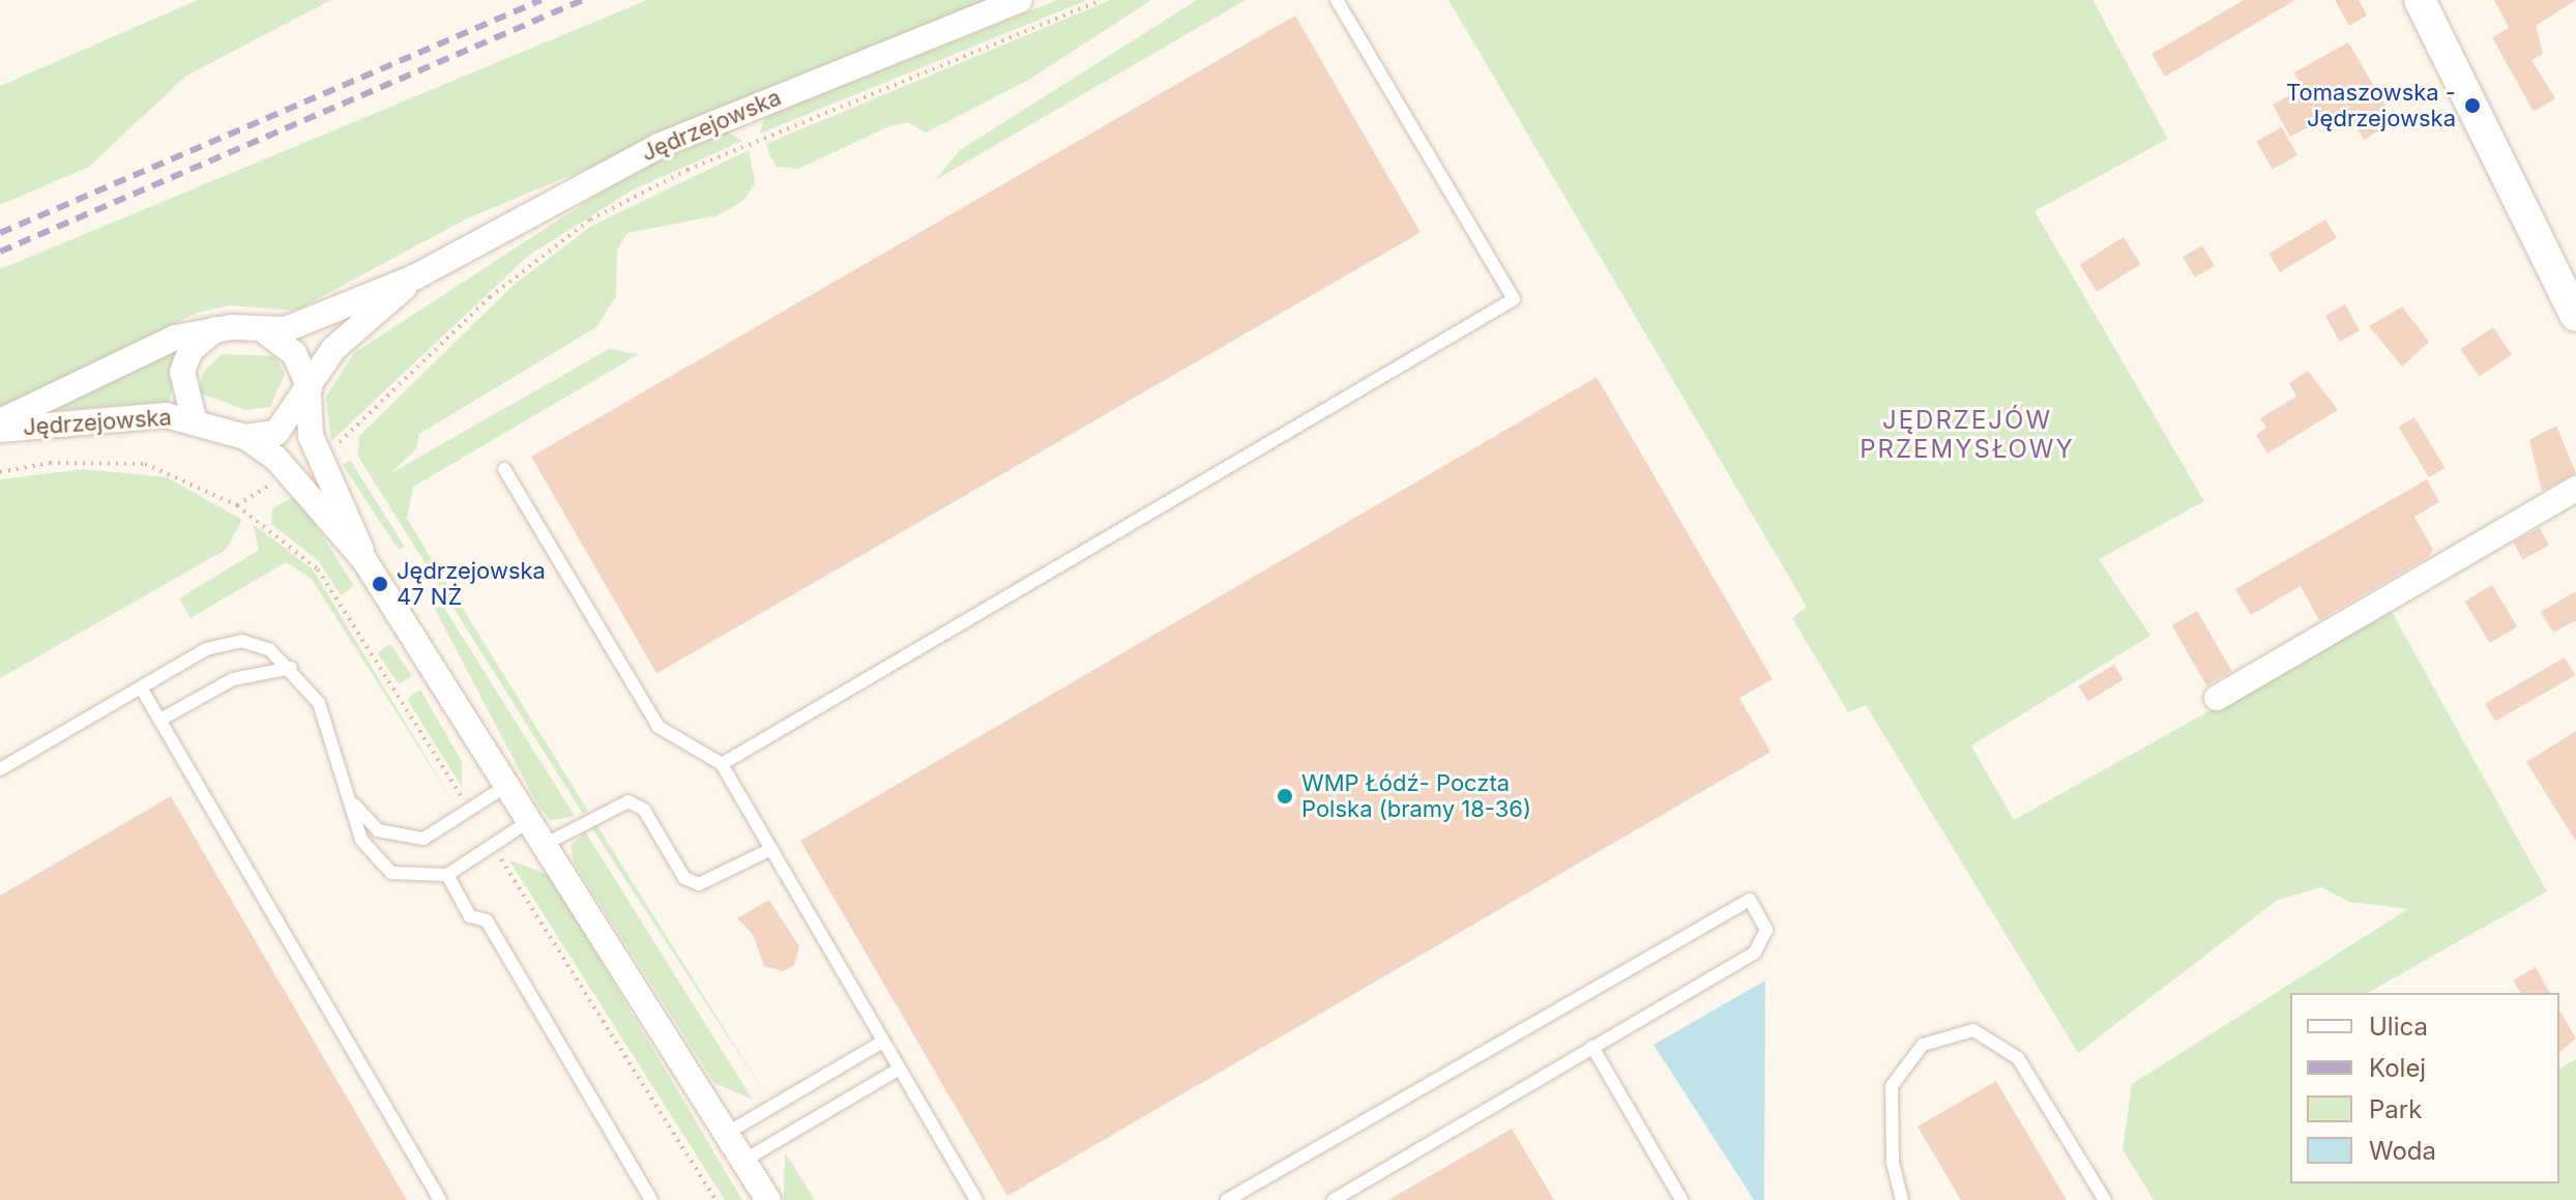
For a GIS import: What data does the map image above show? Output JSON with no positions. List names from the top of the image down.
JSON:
{
  "streets": {
    "street": ["Jędrzejowska"]
  },
  "districts": ["JĘDRZEJÓW PRZEMYSŁOWY"],
  "places": ["Tomaszowska - Jędrzejowska", "Jędrzejowska 47 NŻ", "WMP Łódź- Poczta Polska (bramy 18-36)"],
  "legend": [
    "Ulica",
    "Kolej",
    "Park",
    "Woda"
  ]
}
